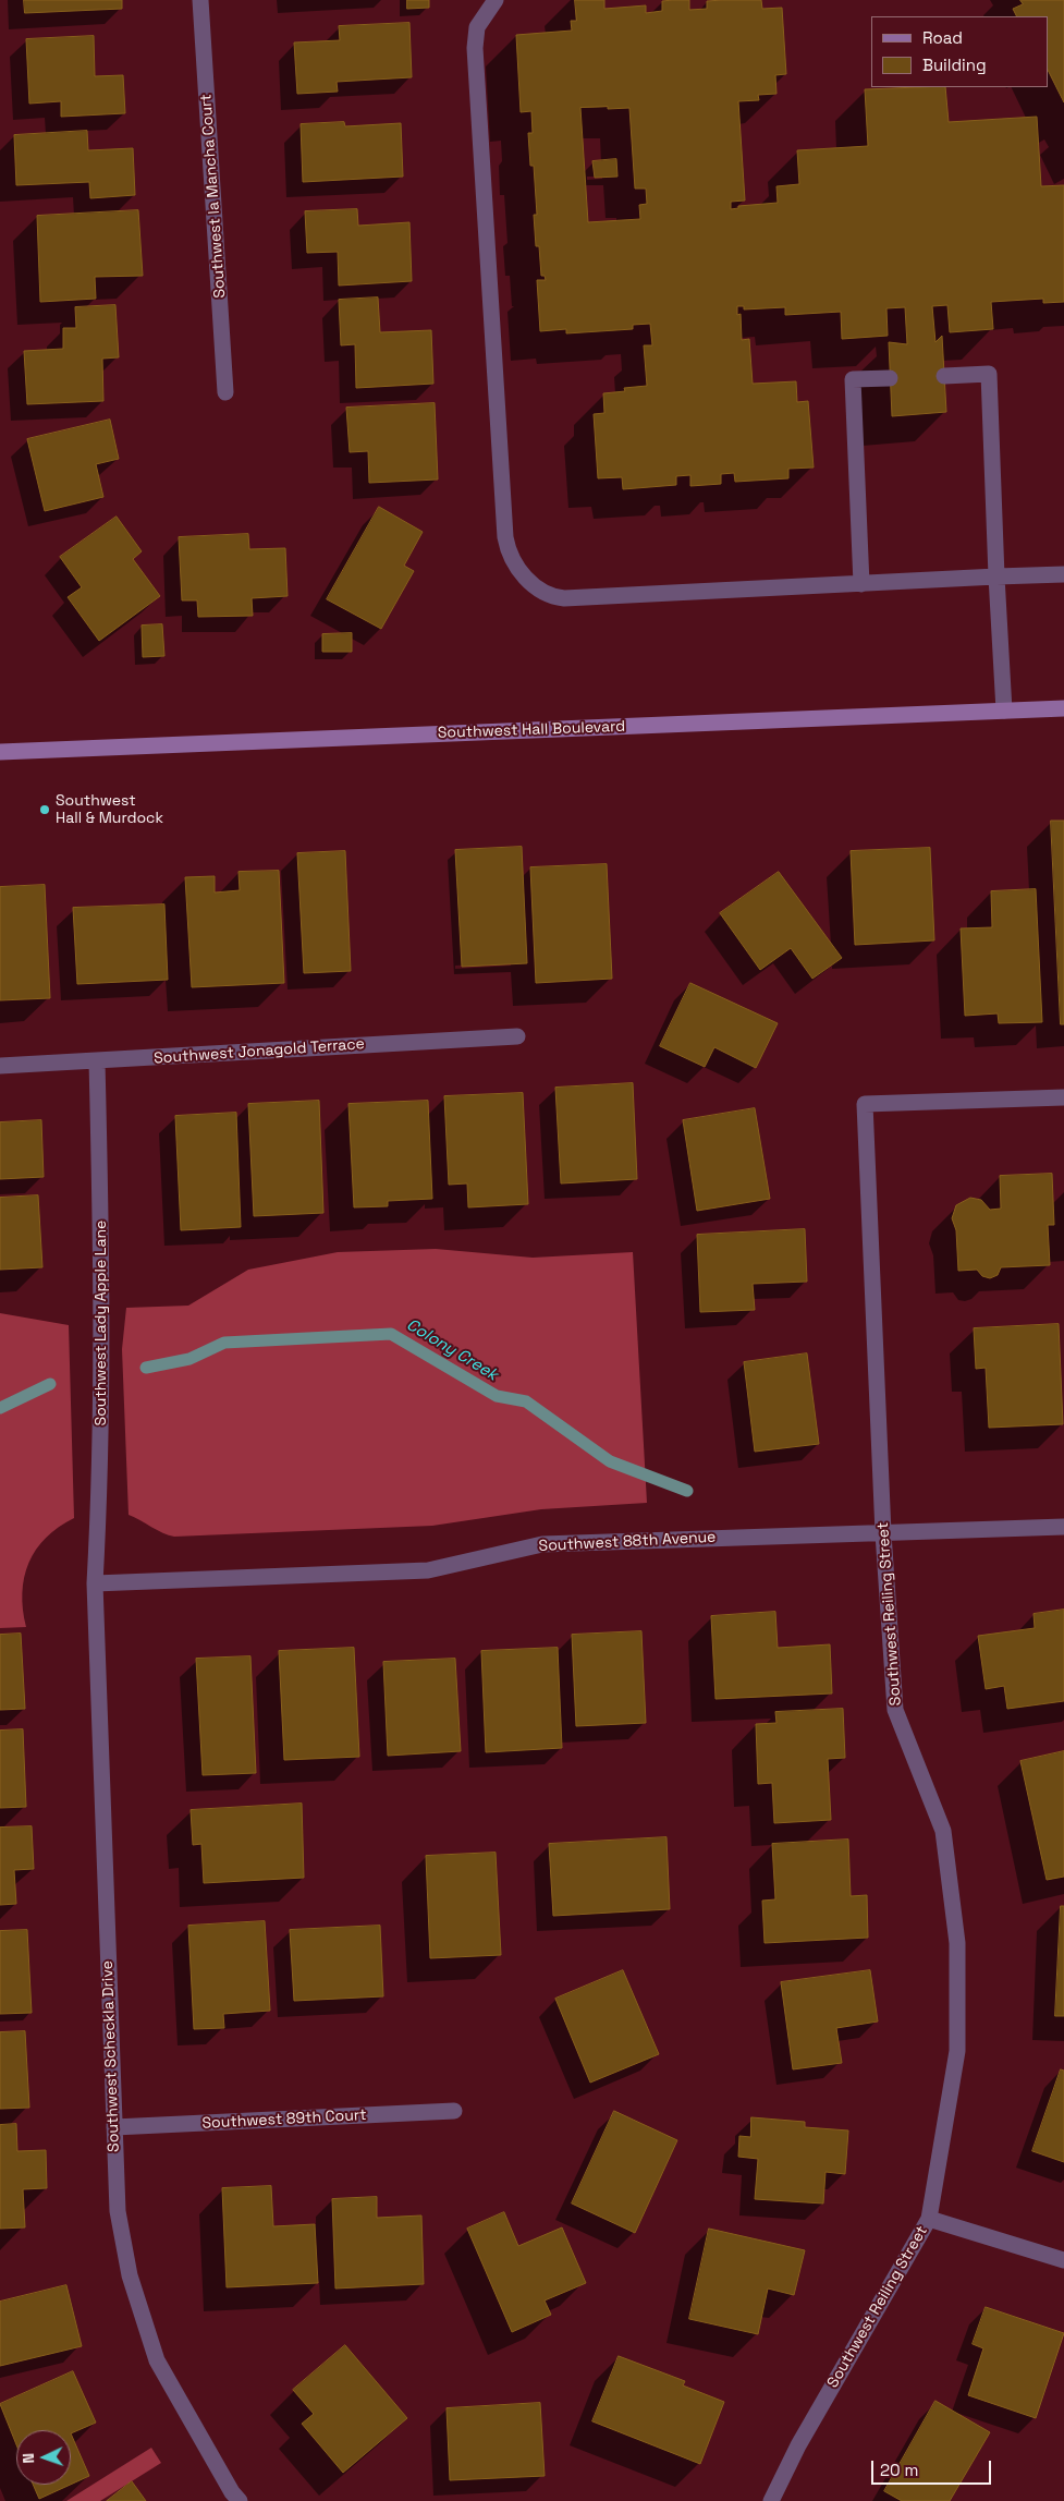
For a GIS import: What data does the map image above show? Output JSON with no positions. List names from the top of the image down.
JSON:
{
  "streets": {
    "main road": ["Southwest Hall Boulevard"],
    "street": [
      "Southwest la Mancha Court",
      "Southwest Jonagold Terrace",
      "Southwest Lady Apple Lane",
      "Southwest 88th Avenue",
      "Southwest Reiling Street",
      "Southwest Scheckla Drive",
      "Southwest 89th Court"
    ]
  },
  "crossings": [
    ["Southwest Jonagold Terrace", "Southwest Lady Apple Lane"],
    ["Southwest Lady Apple Lane", "Southwest 88th Avenue"],
    ["Southwest Lady Apple Lane", "Southwest Scheckla Drive"],
    ["Southwest 88th Avenue", "Southwest Reiling Street"],
    ["Southwest 88th Avenue", "Southwest Scheckla Drive"],
    ["Southwest Scheckla Drive", "Southwest 89th Court"]
  ],
  "water": ["Colony Creek"],
  "places": ["Southwest Hall & Murdock"],
  "legend": ["Road", "Building"],
  "scale_bar": "20 m",
  "north": "left"
}
